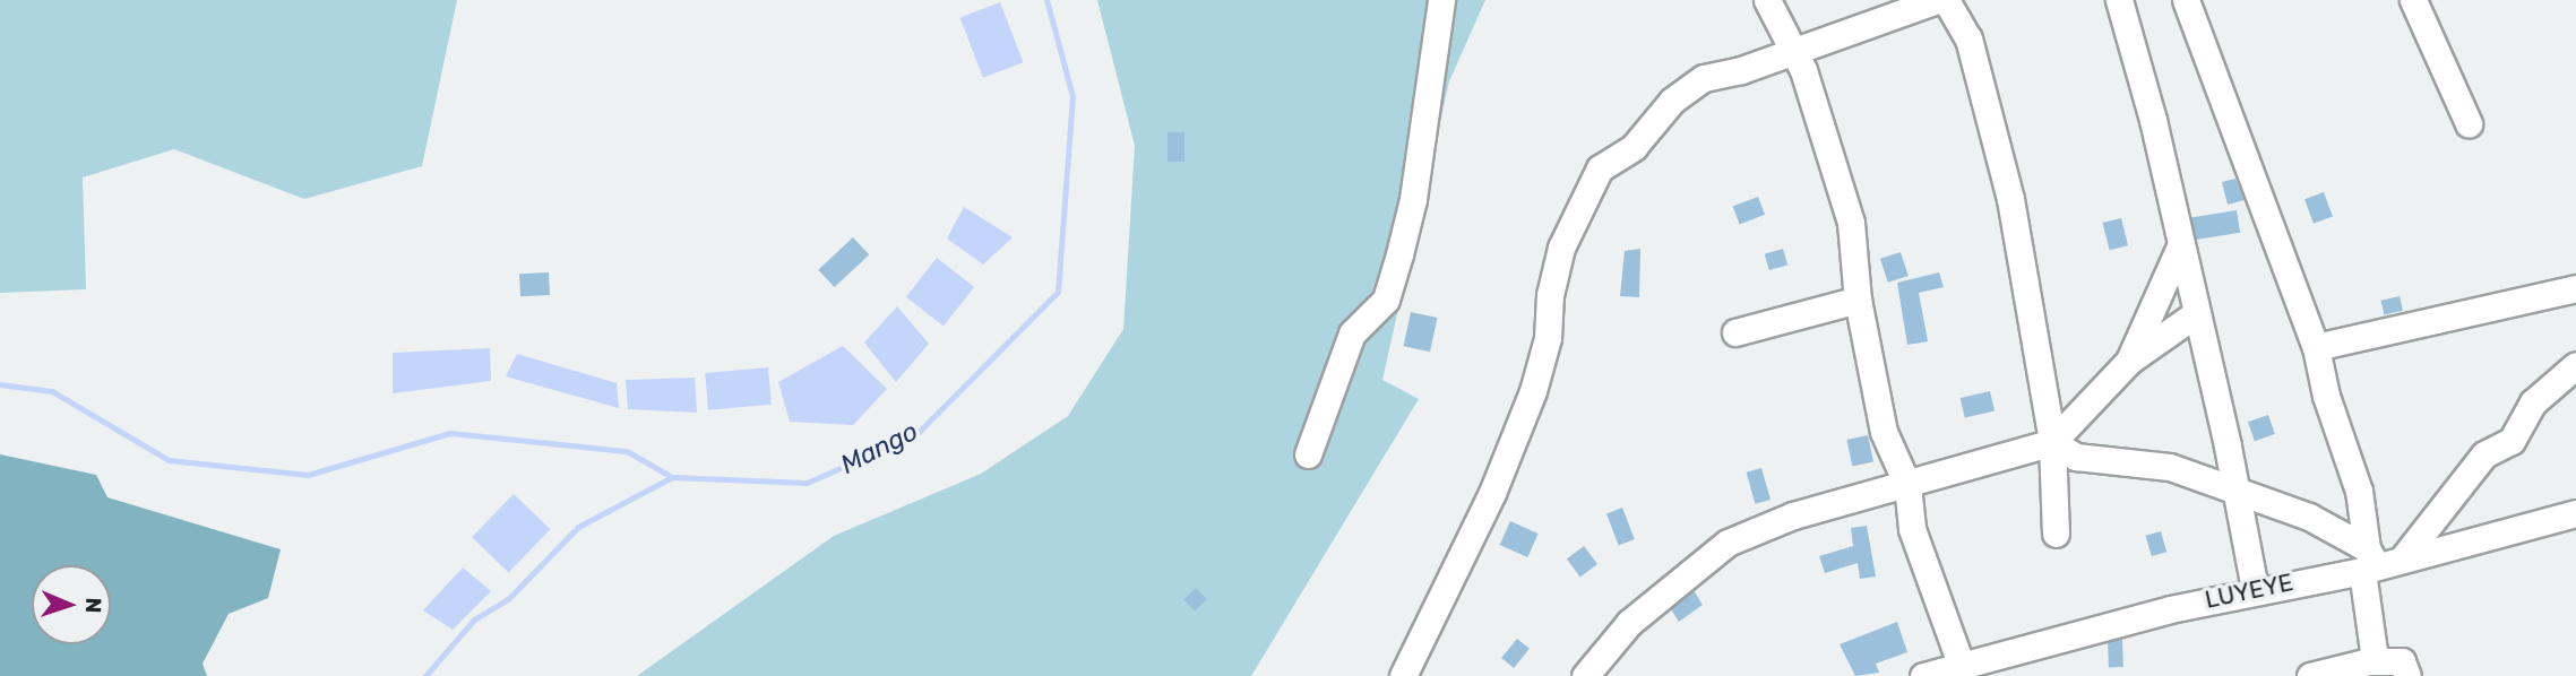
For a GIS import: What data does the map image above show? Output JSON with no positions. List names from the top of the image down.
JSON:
{
  "streets": {
    "street": ["LUYEYE"]
  },
  "water": ["Mango"],
  "north": "right"
}
